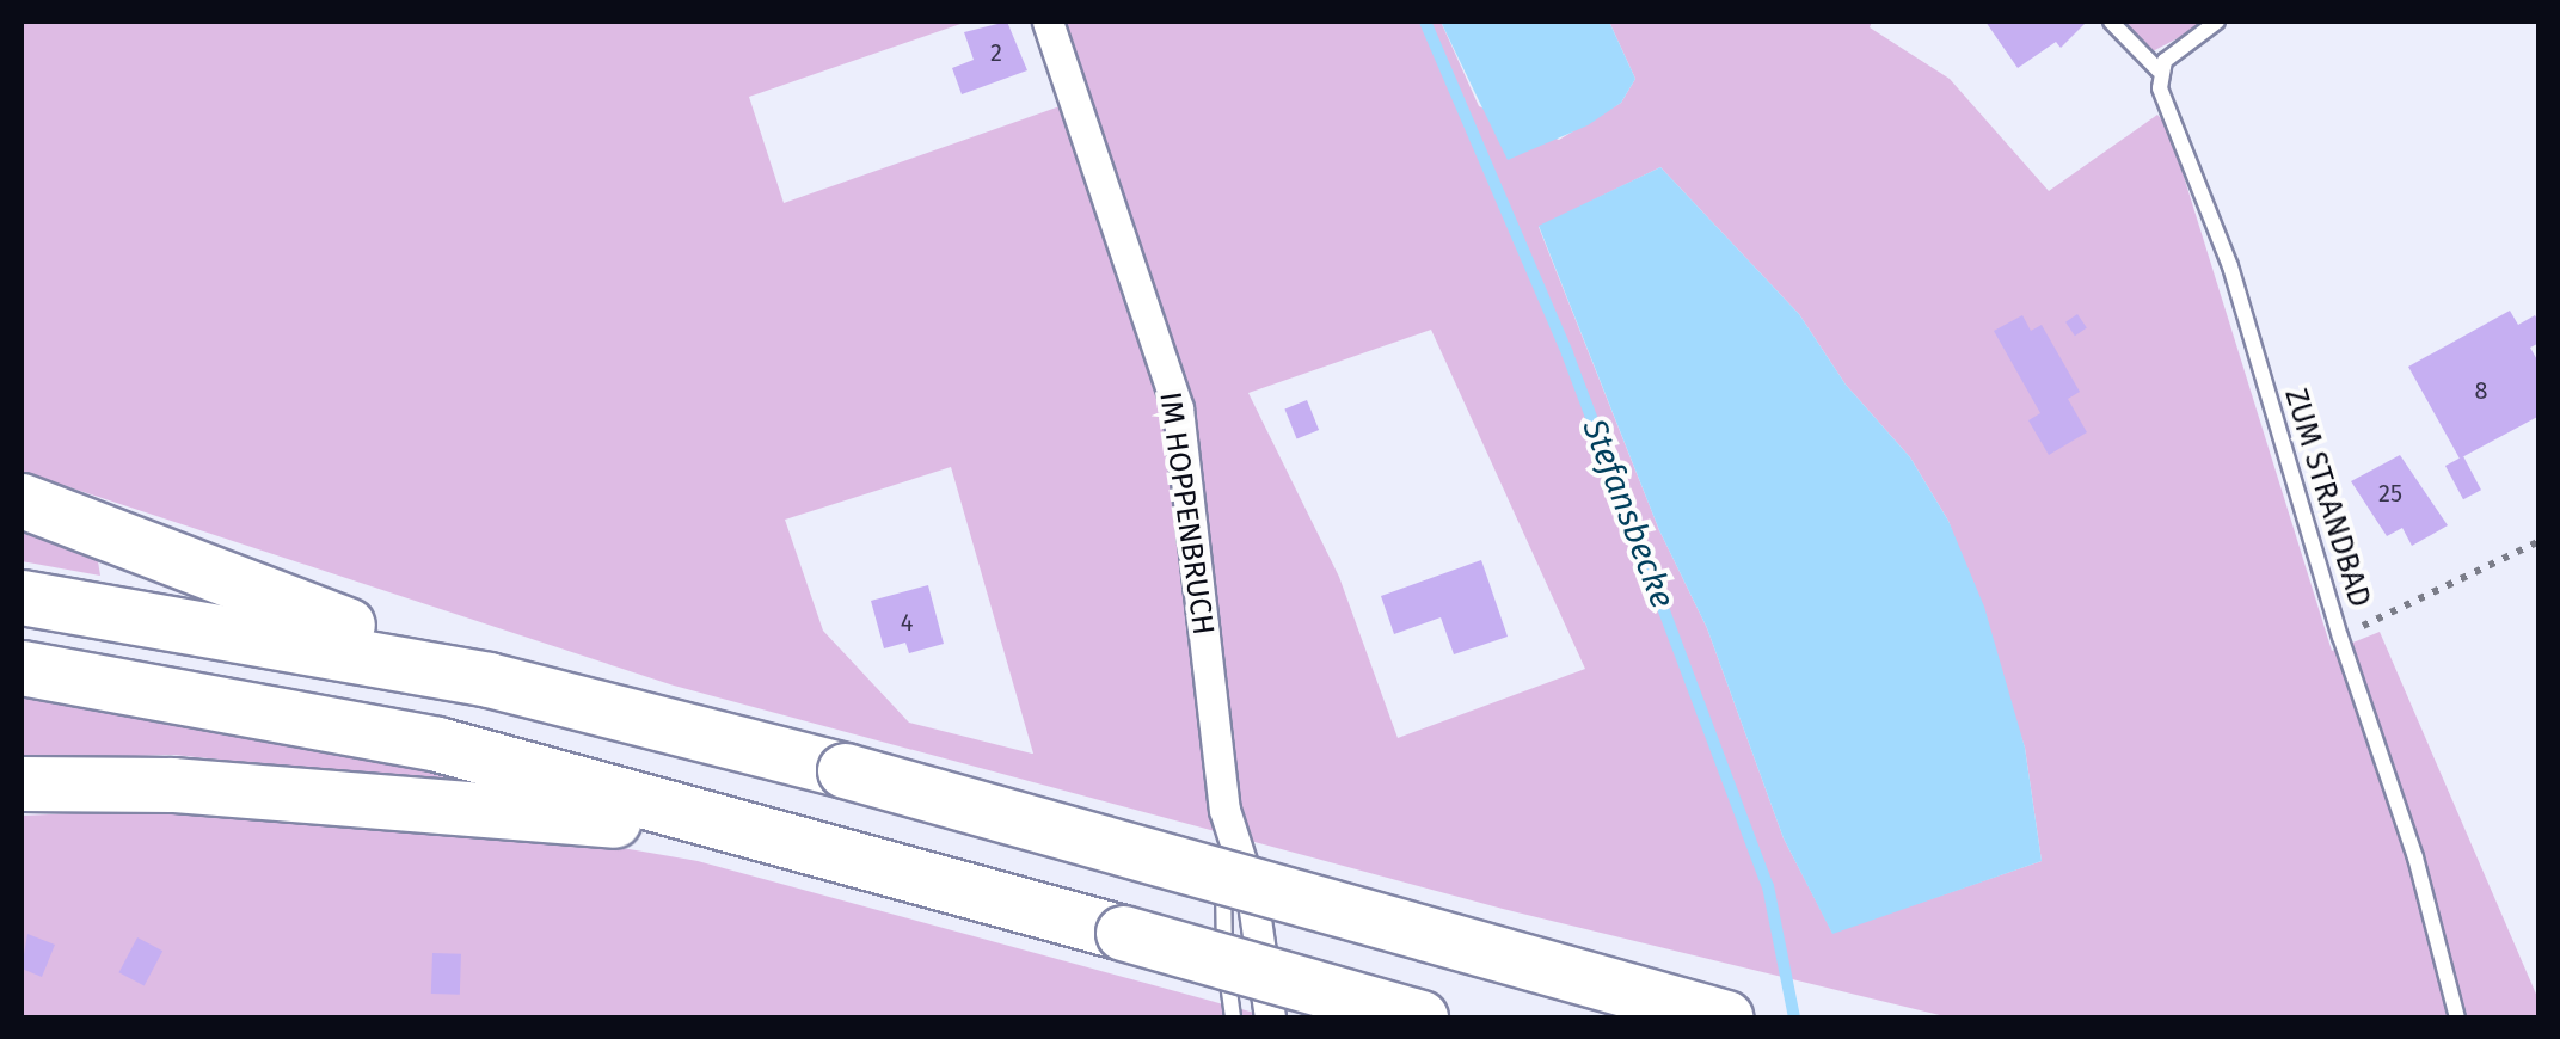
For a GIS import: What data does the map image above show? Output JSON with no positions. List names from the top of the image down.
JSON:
{
  "streets": {
    "street": ["IM HOPPENBRUCH"],
    "lane": ["ZUM STRANDBAD"]
  },
  "water": ["Stefansbecke"],
  "house_numbers": [
    "2",
    "8",
    "25",
    "4"
  ]
}
